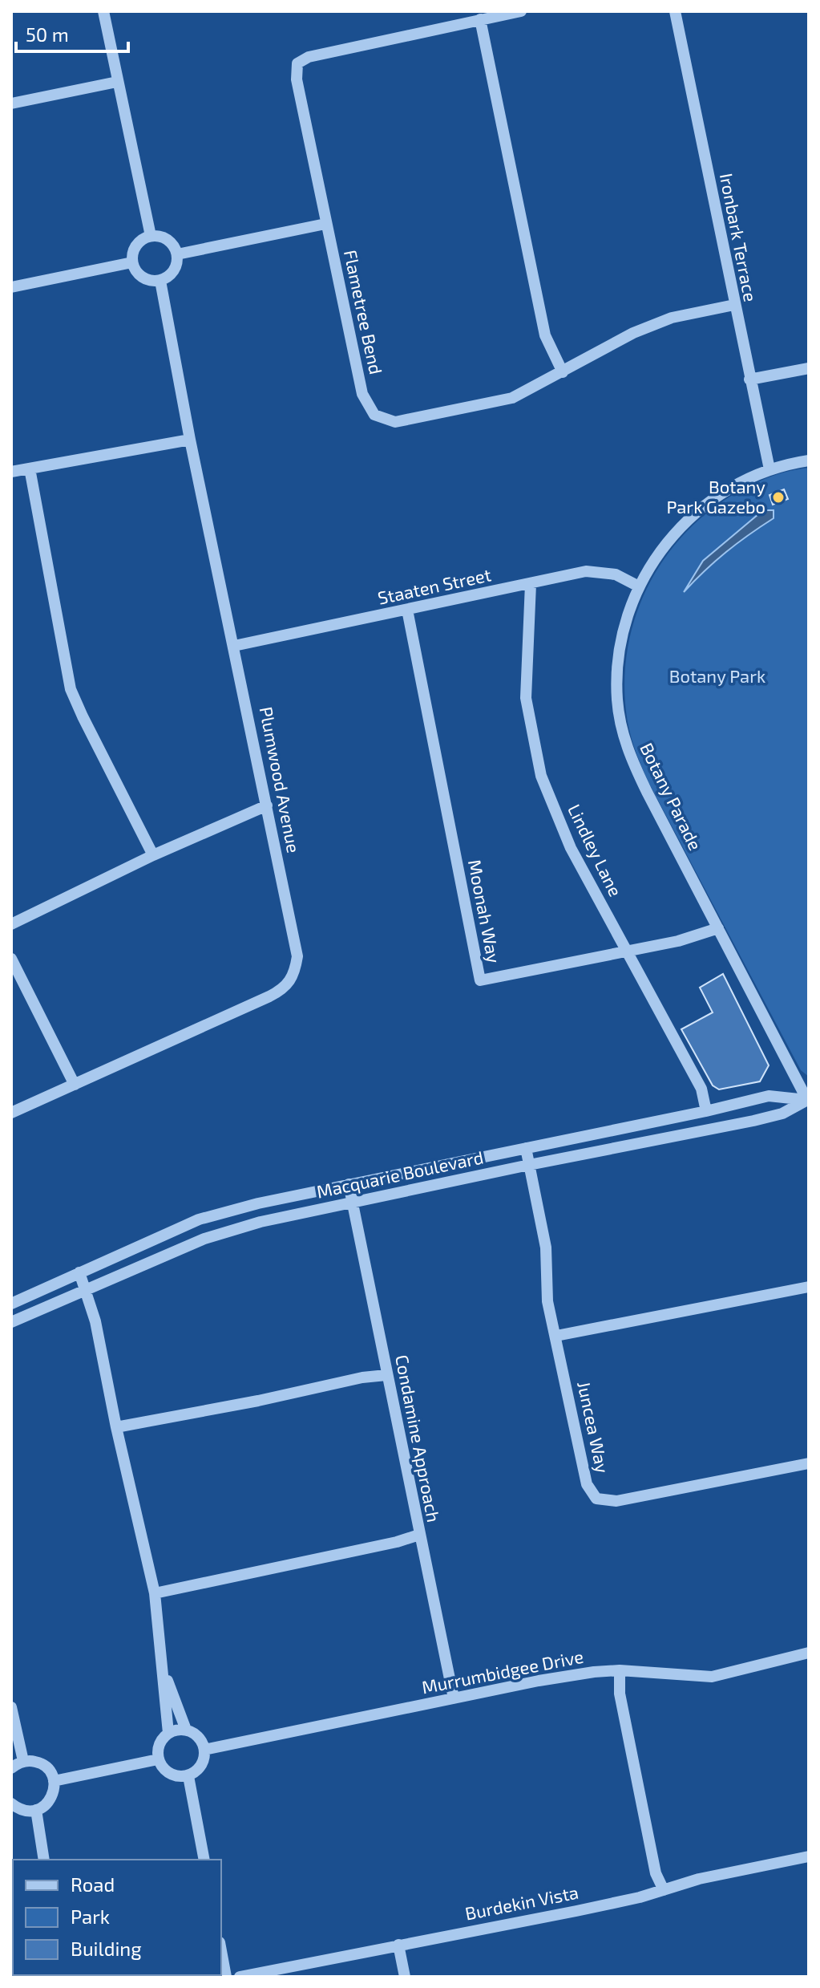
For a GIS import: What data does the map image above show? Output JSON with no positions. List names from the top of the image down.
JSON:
{
  "streets": {
    "street": [
      "Ironbark Terrace",
      "Flametree Bend",
      "Staaten Street",
      "Plumwood Avenue",
      "Botany Parade",
      "Lindley Lane",
      "Moonah Way",
      "Macquarie Boulevard",
      "Juncea Way",
      "Condamine Approach",
      "Murrumbidgee Drive",
      "Burdekin Vista"
    ]
  },
  "crossings": [
    ["Ironbark Terrace", "Flametree Bend"],
    ["Ironbark Terrace", "Botany Parade"],
    ["Staaten Street", "Plumwood Avenue"],
    ["Staaten Street", "Botany Parade"],
    ["Staaten Street", "Lindley Lane"],
    ["Staaten Street", "Moonah Way"],
    ["Botany Parade", "Moonah Way"],
    ["Botany Parade", "Macquarie Boulevard"],
    ["Lindley Lane", "Moonah Way"],
    ["Lindley Lane", "Macquarie Boulevard"],
    ["Macquarie Boulevard", "Juncea Way"],
    ["Macquarie Boulevard", "Condamine Approach"],
    ["Condamine Approach", "Murrumbidgee Drive"]
  ],
  "parks": ["Botany Park"],
  "places": ["Botany Park Gazebo"],
  "legend": ["Road", "Park", "Building"],
  "scale_bar": "50 m"
}
